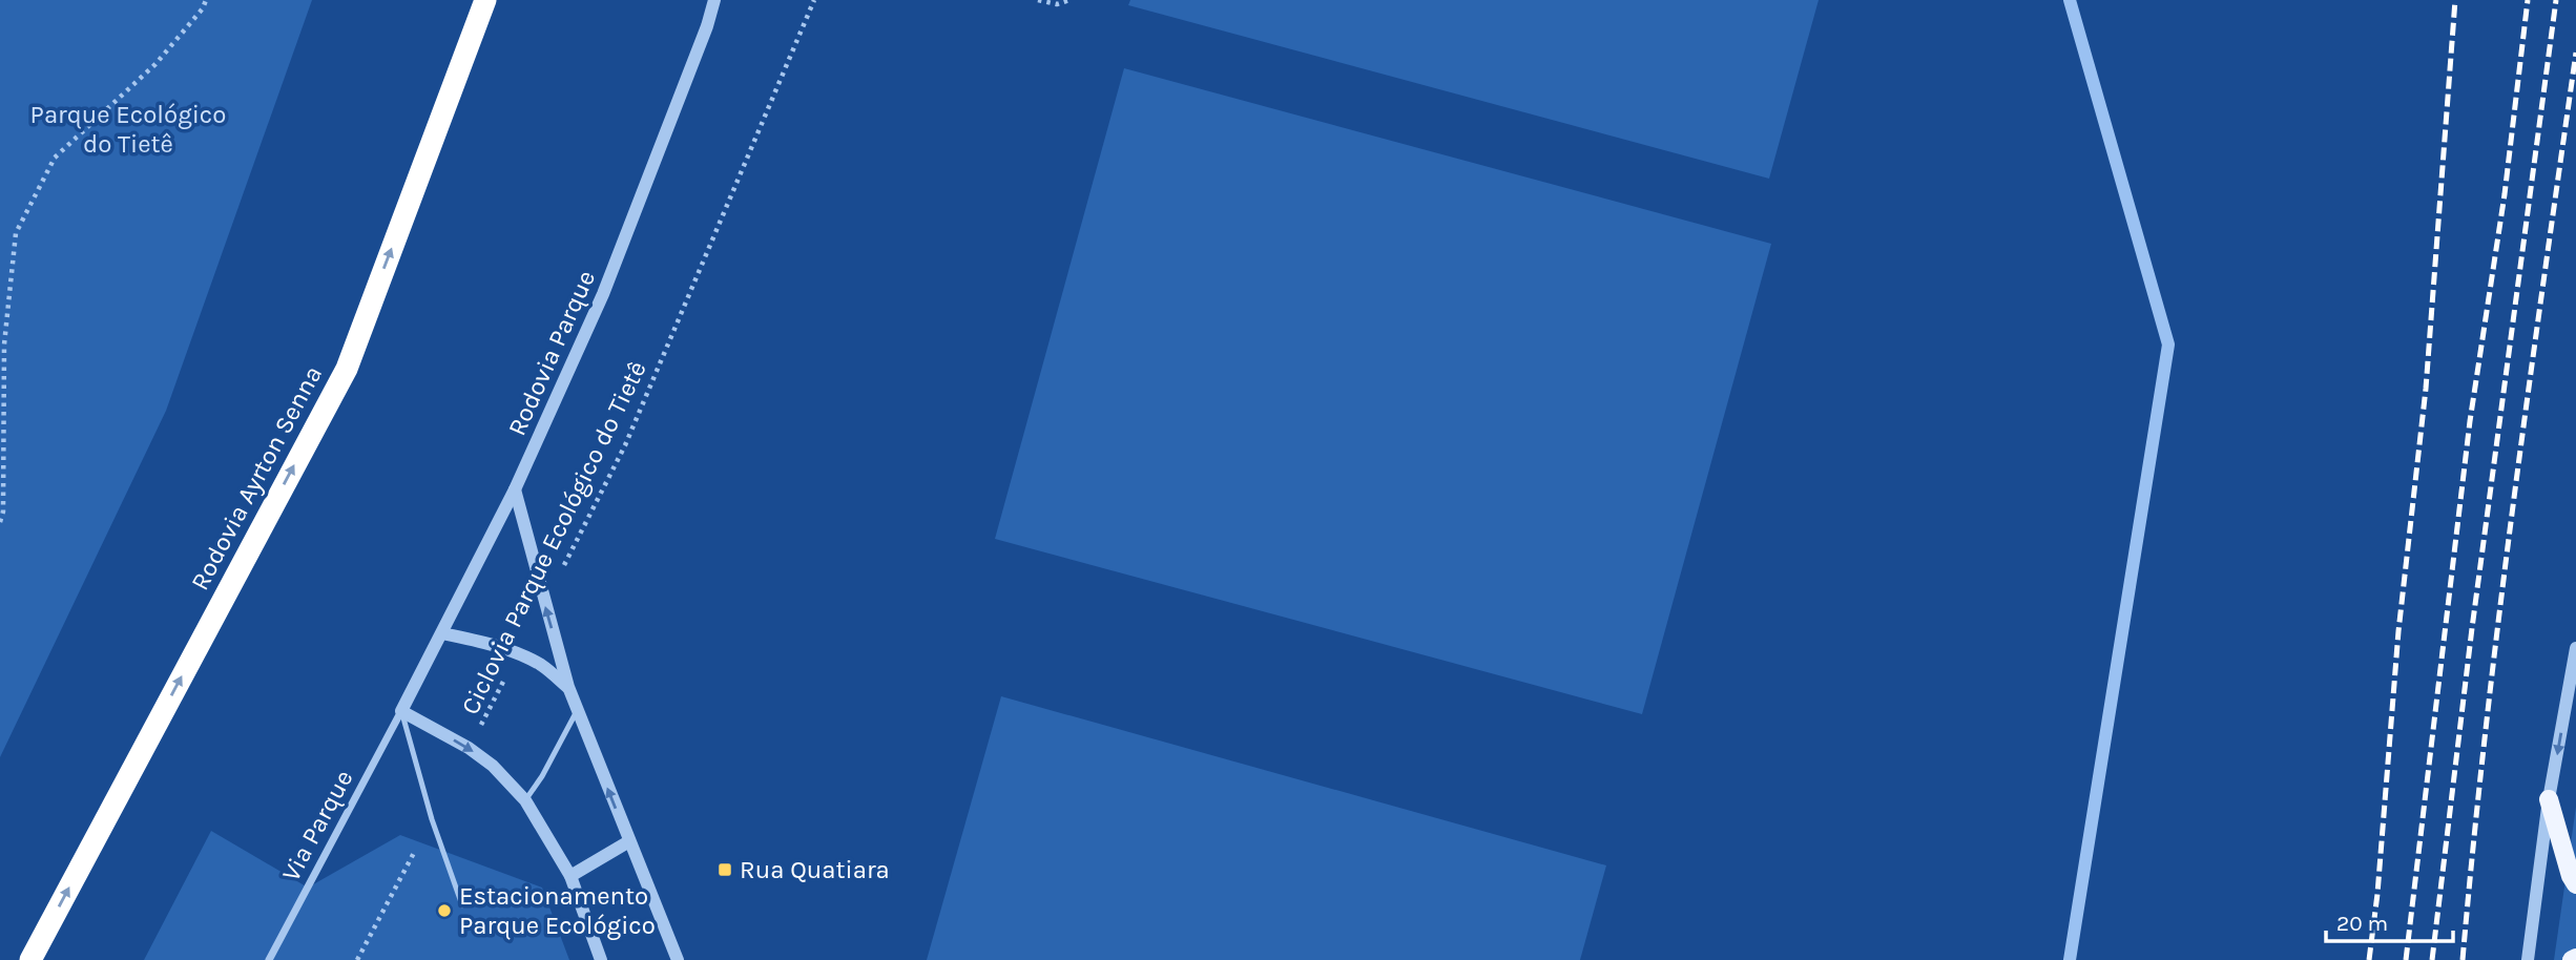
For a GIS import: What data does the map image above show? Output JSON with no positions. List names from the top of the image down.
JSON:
{
  "streets": {
    "highway": ["Rodovia Ayrton Senna"],
    "street": ["Rodovia Parque", "Via Parque"],
    "path": ["Ciclovia Parque Ecológico do Tietê"]
  },
  "crossings": [
    ["Rodovia Parque", "Via Parque"]
  ],
  "one_way": ["Rodovia Ayrton Senna"],
  "parks": ["Parque Ecológico do Tietê"],
  "places": {
    "transit": ["Rua Quatiara"],
    "other": ["Estacionamento Parque Ecológico"]
  },
  "scale_bar": "20 m"
}
